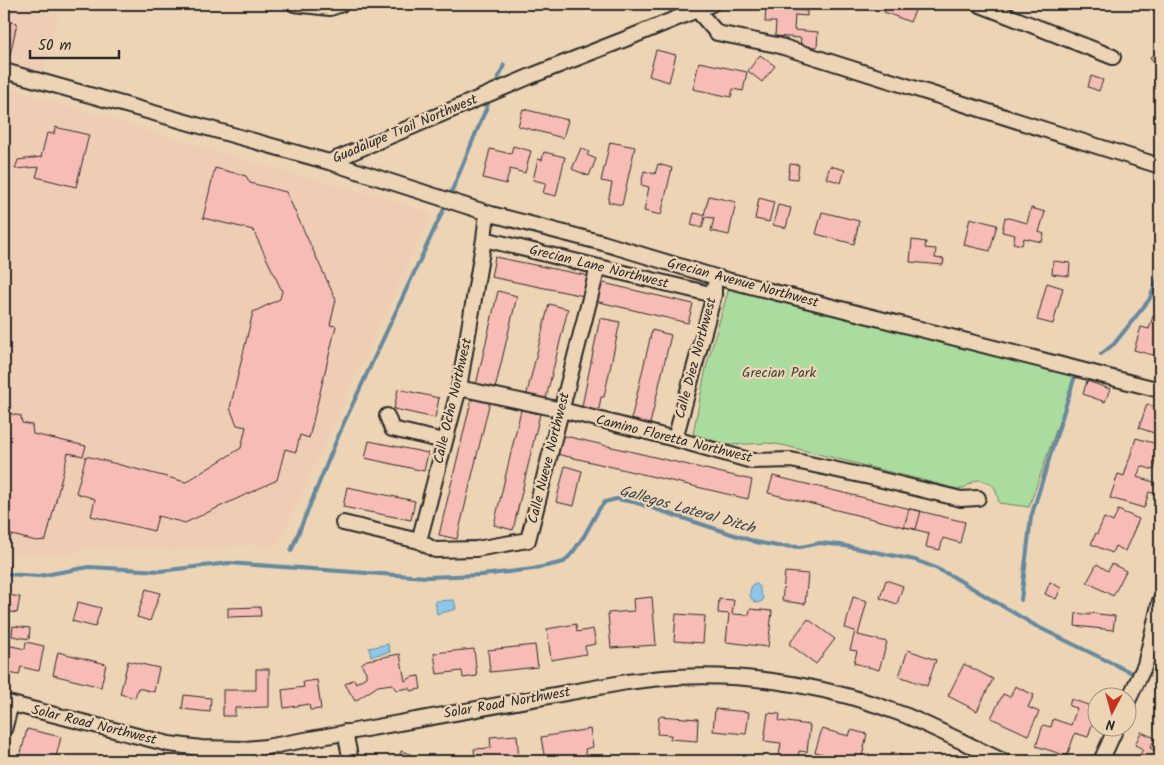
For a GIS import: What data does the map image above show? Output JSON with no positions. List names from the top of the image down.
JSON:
{
  "streets": {
    "street": [
      "Guadalupe Trail Northwest",
      "Grecian Lane Northwest",
      "Grecian Avenue Northwest",
      "Calle Diez Northwest",
      "Calle Ocho Northwest",
      "Camino Floretta Northwest",
      "Calle Nueve Northwest",
      "Solar Road Northwest"
    ]
  },
  "crossings": [
    ["Guadalupe Trail Northwest", "Grecian Avenue Northwest"],
    ["Grecian Lane Northwest", "Calle Diez Northwest"],
    ["Grecian Lane Northwest", "Calle Ocho Northwest"],
    ["Grecian Lane Northwest", "Calle Nueve Northwest"],
    ["Grecian Avenue Northwest", "Calle Diez Northwest"],
    ["Grecian Avenue Northwest", "Calle Ocho Northwest"],
    ["Calle Diez Northwest", "Camino Floretta Northwest"],
    ["Calle Ocho Northwest", "Camino Floretta Northwest"],
    ["Calle Ocho Northwest", "Calle Nueve Northwest"],
    ["Camino Floretta Northwest", "Calle Nueve Northwest"]
  ],
  "water": ["Gallegos Lateral Ditch"],
  "parks": ["Grecian Park"],
  "scale_bar": "50 m",
  "north": "bottom"
}
